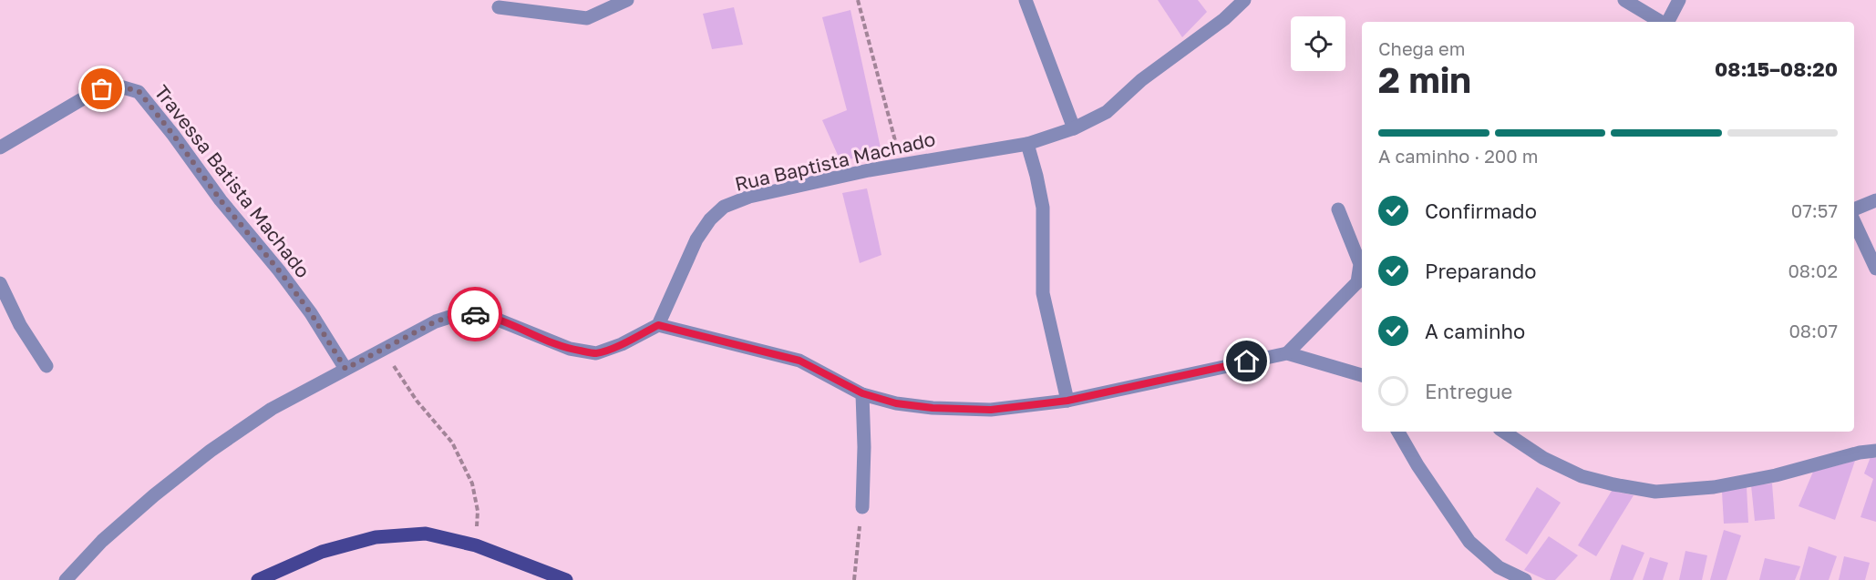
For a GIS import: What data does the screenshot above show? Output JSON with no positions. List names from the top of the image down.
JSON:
{
  "streets": {
    "street": ["Rua Baptista Machado", "Travessa Batista Machado"]
  },
  "page": {
    "heading": ["2 min", "Chega em", "08:15–08:20"],
    "bar": "A caminho · 200 m",
    "list": [
      ["Confirmado", "07:57"],
      ["Preparando", "08:02"],
      ["A caminho", "08:07"],
      "Entregue"
    ]
  }
}
